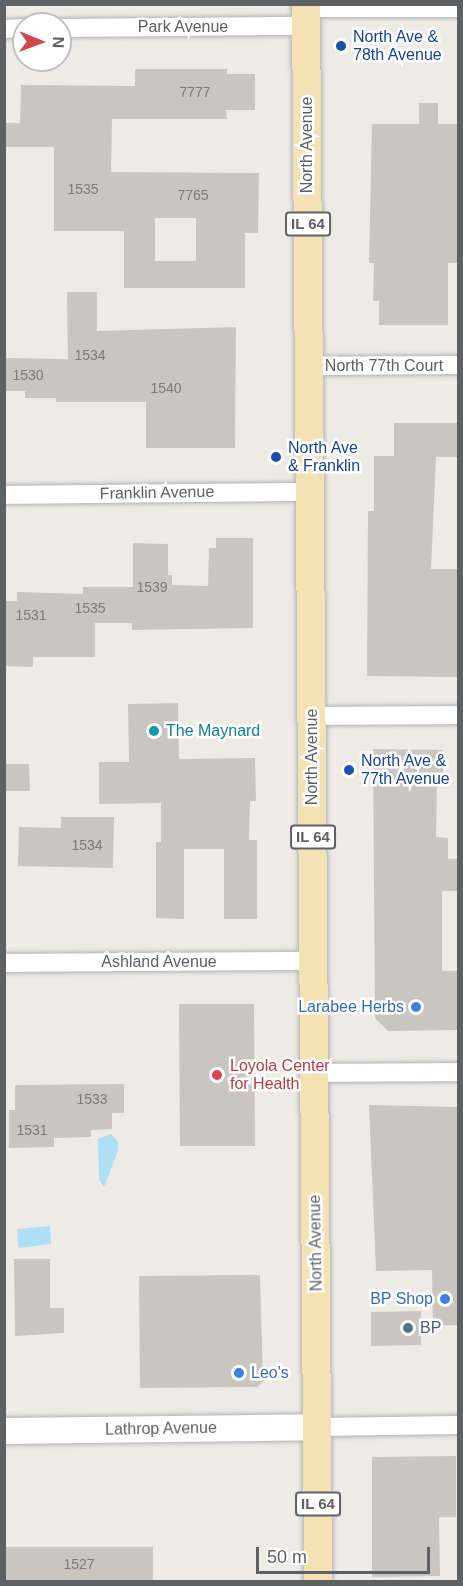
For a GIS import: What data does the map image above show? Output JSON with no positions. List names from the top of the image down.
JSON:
{
  "streets": {
    "main road": ["North Avenue", "IL 64"],
    "street": [
      "Park Avenue",
      "North 77th Court",
      "Franklin Avenue",
      "Ashland Avenue",
      "Lathrop Avenue"
    ]
  },
  "crossings": [
    ["Park Avenue", "North Avenue"],
    ["North Avenue", "North 77th Court"],
    ["North Avenue", "Franklin Avenue"],
    ["North Avenue", "Ashland Avenue"],
    ["North Avenue", "Lathrop Avenue"]
  ],
  "places": [
    "North Ave & 78th Avenue",
    "North Ave & Franklin",
    "The Maynard",
    "North Ave & 77th Avenue",
    "Larabee Herbs",
    "Loyola Center for Health",
    "BP Shop",
    "BP",
    "Leo's"
  ],
  "house_numbers": [
    "7777",
    "1535",
    "7765",
    "1534",
    "1530",
    "1540",
    "1539",
    "1535",
    "1531",
    "1534",
    "1533",
    "1531",
    "1527"
  ],
  "scale_bar": "50 m",
  "north": "right"
}
